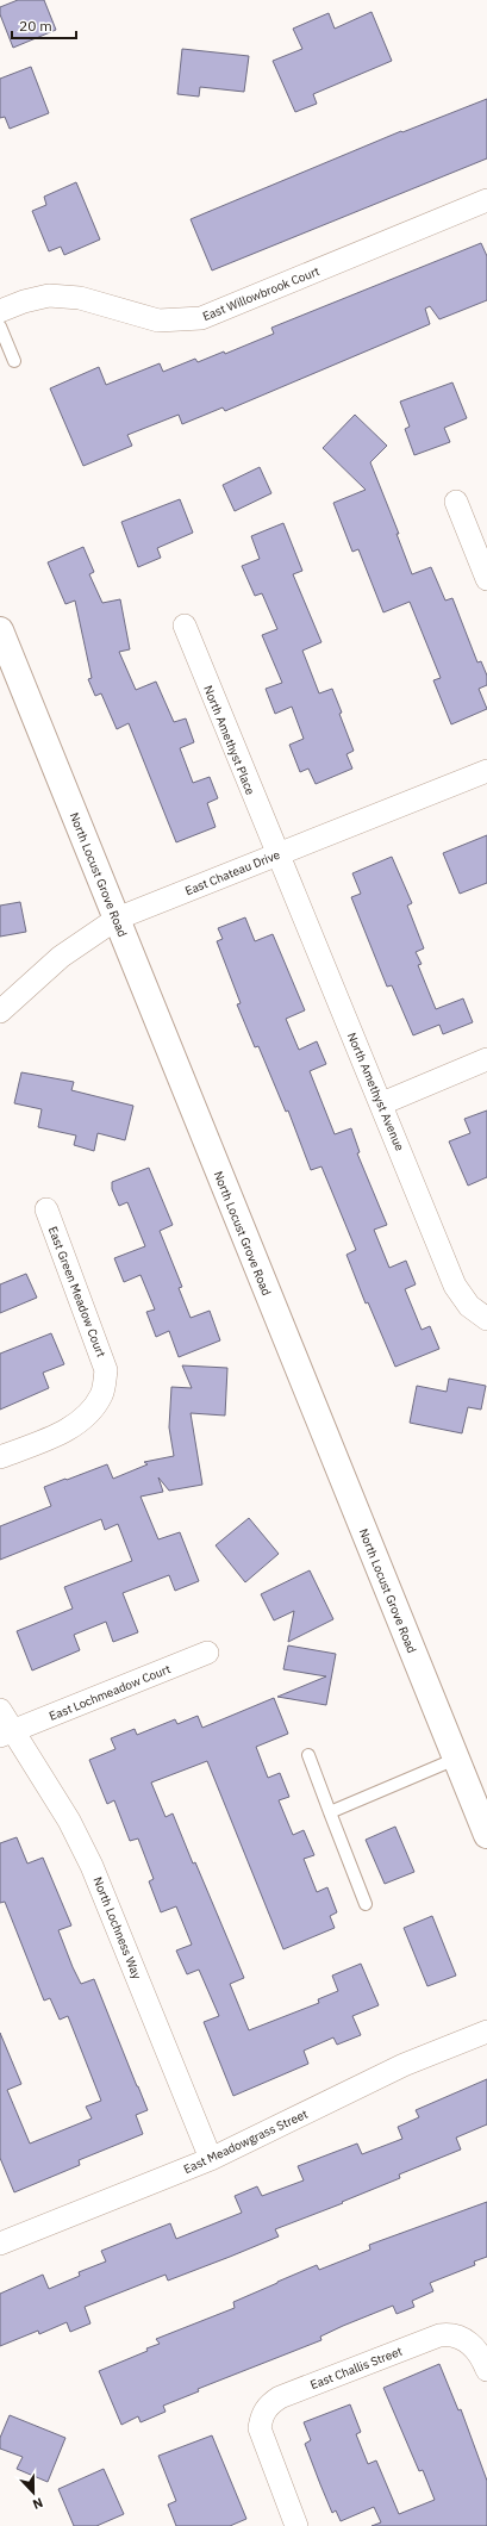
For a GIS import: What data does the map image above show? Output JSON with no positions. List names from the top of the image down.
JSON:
{
  "streets": {
    "main road": ["North Locust Grove Road"],
    "street": [
      "East Willowbrook Court",
      "North Amethyst Place",
      "East Chateau Drive",
      "North Amethyst Avenue",
      "East Green Meadow Court",
      "East Lochmeadow Court",
      "North Lochness Way",
      "East Meadowgrass Street",
      "East Challis Street"
    ]
  },
  "crossings": [
    ["North Amethyst Place", "East Chateau Drive"],
    ["North Amethyst Place", "North Amethyst Avenue"],
    ["East Chateau Drive", "North Locust Grove Road"],
    ["East Chateau Drive", "North Amethyst Avenue"],
    ["East Lochmeadow Court", "North Lochness Way"],
    ["North Lochness Way", "East Meadowgrass Street"]
  ],
  "scale_bar": "20 m",
  "north": "bottom"
}
